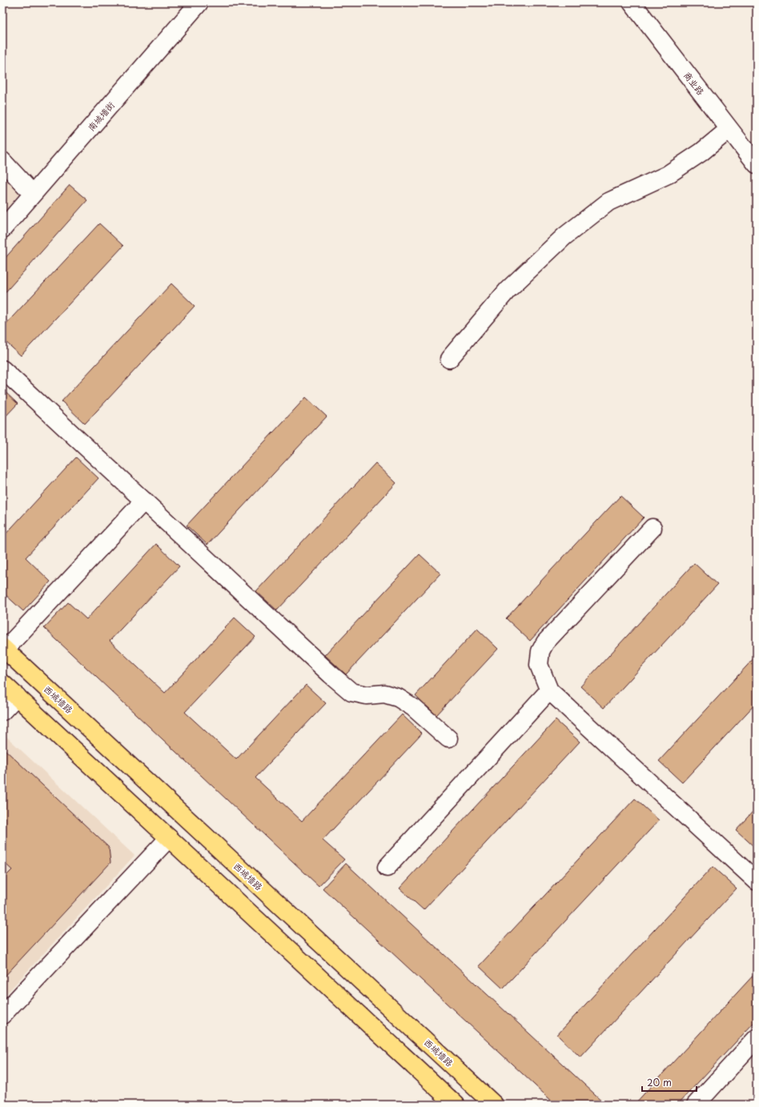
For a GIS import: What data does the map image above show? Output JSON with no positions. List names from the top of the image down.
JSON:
{
  "streets": {
    "main road": ["西城墙路"],
    "street": ["商业路", "南城墙街"]
  },
  "scale_bar": "20 m"
}
